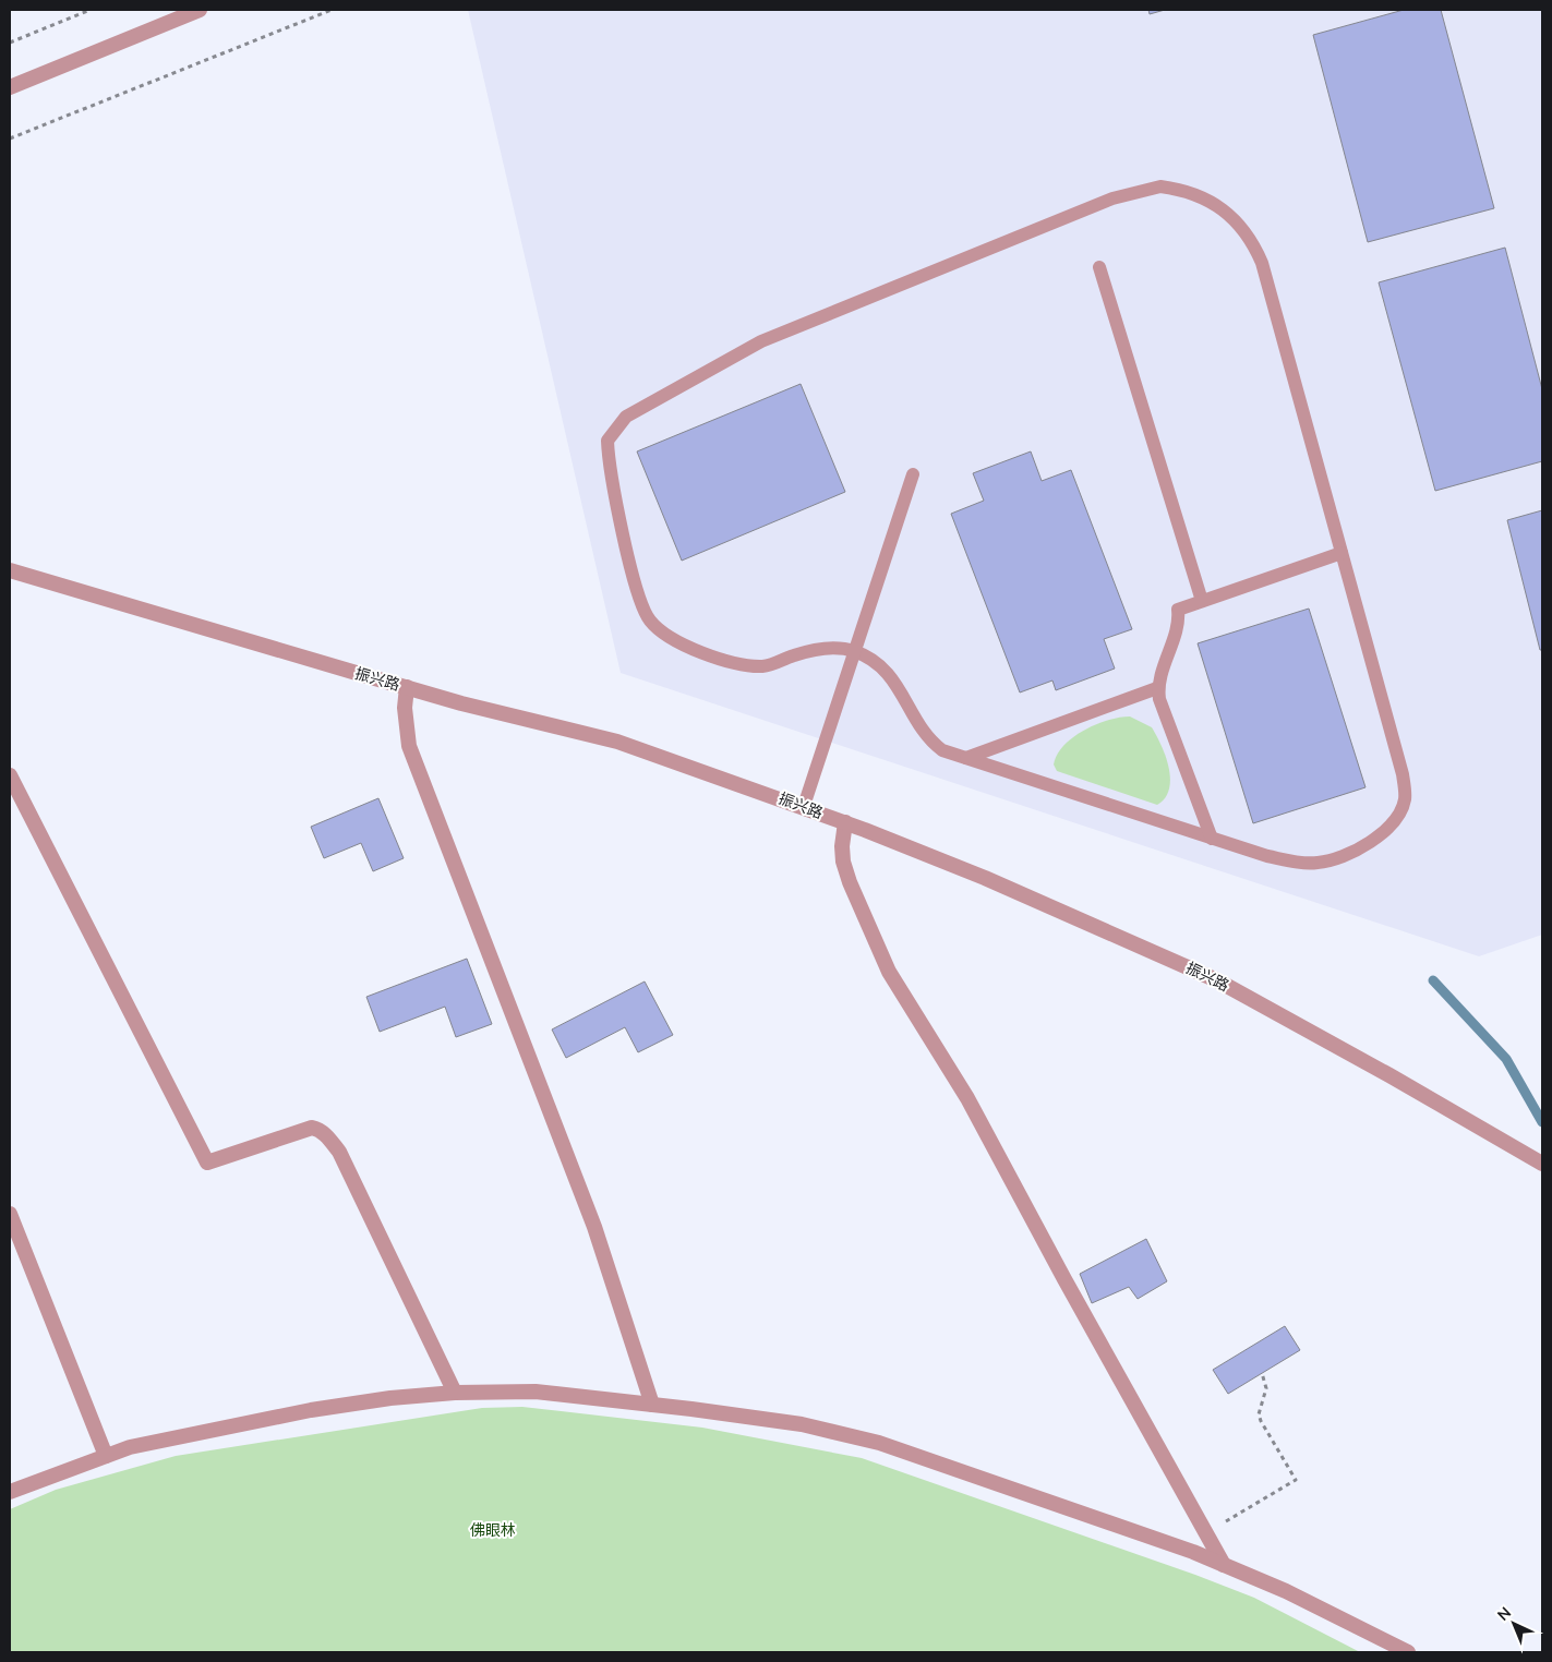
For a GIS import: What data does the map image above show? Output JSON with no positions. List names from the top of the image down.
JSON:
{
  "streets": {
    "street": ["振兴路"]
  },
  "parks": ["佛眼林"],
  "north": "top left"
}
